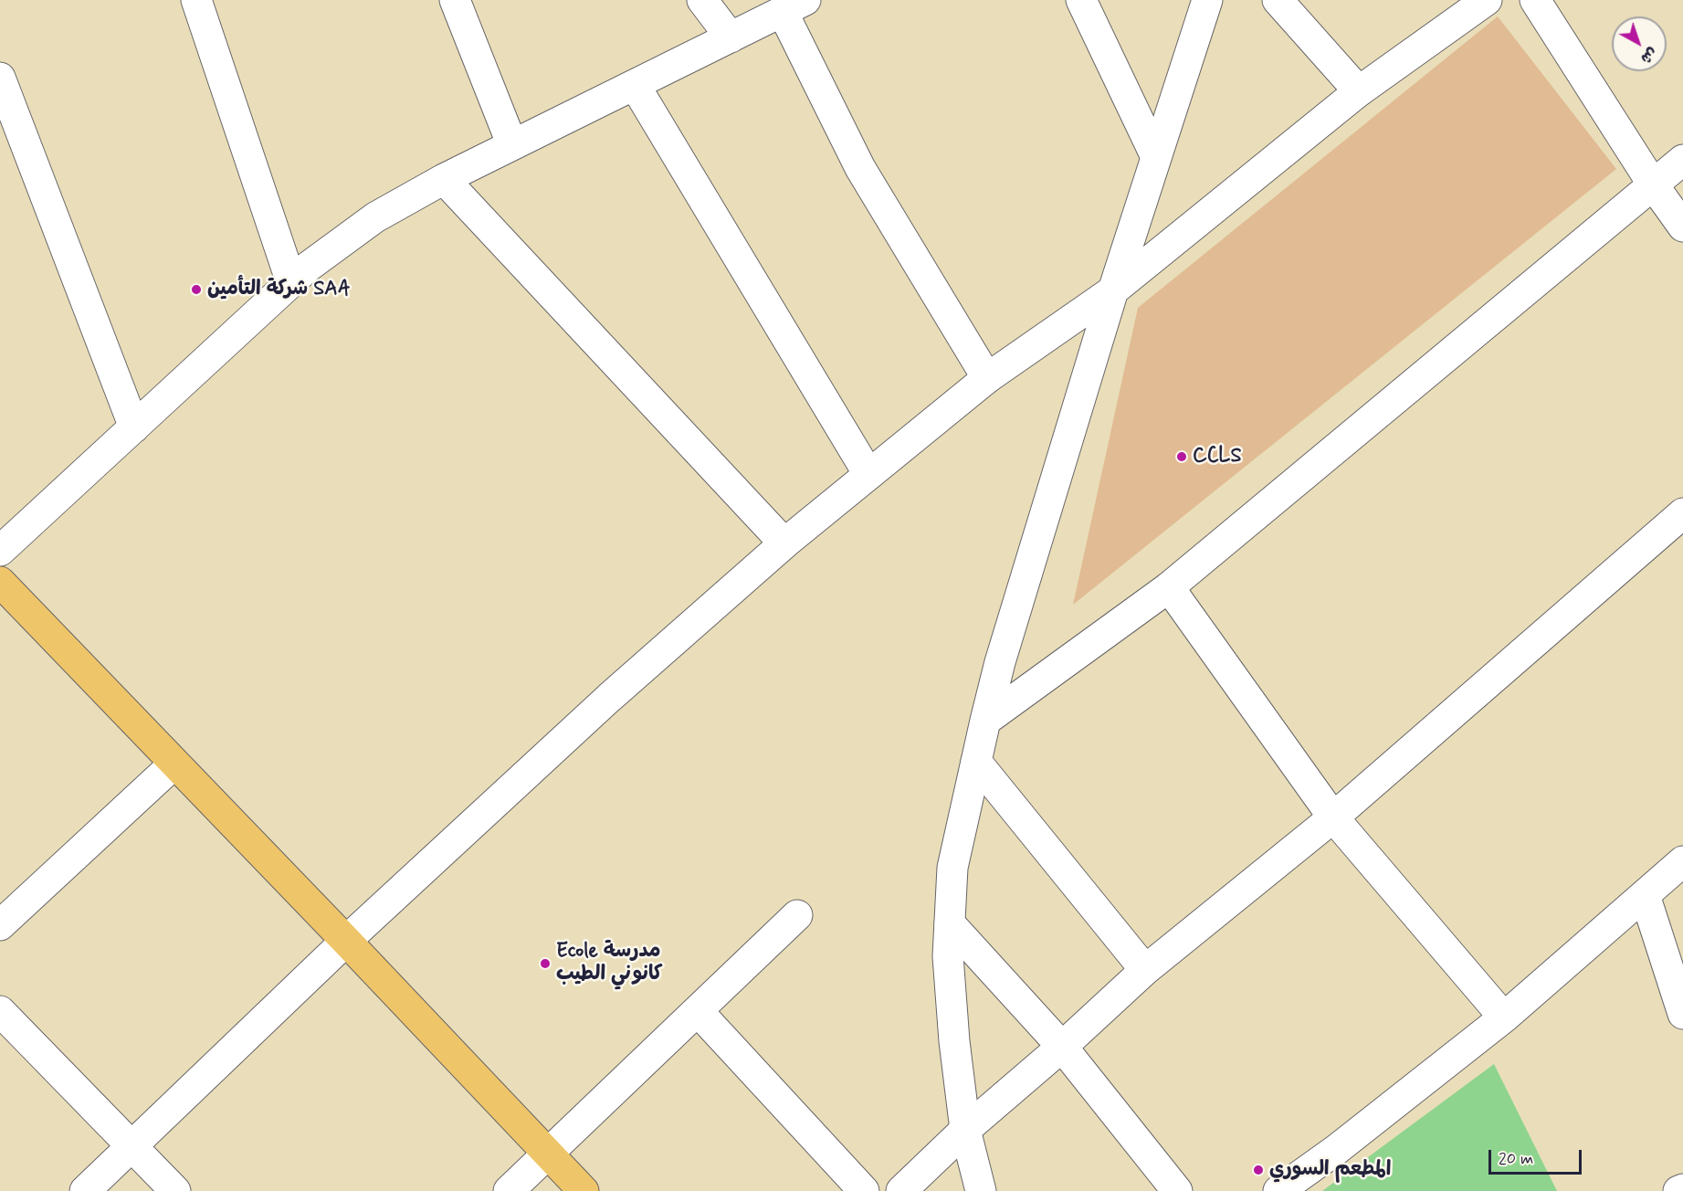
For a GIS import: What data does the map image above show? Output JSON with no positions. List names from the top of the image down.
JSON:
{
  "places": [
    "شركة التأمين SAA",
    "CCLS",
    "Ecole مدرسة كانوني الطيب",
    "المطعم السوري"
  ],
  "scale_bar": "20 m",
  "north": "bottom right"
}
